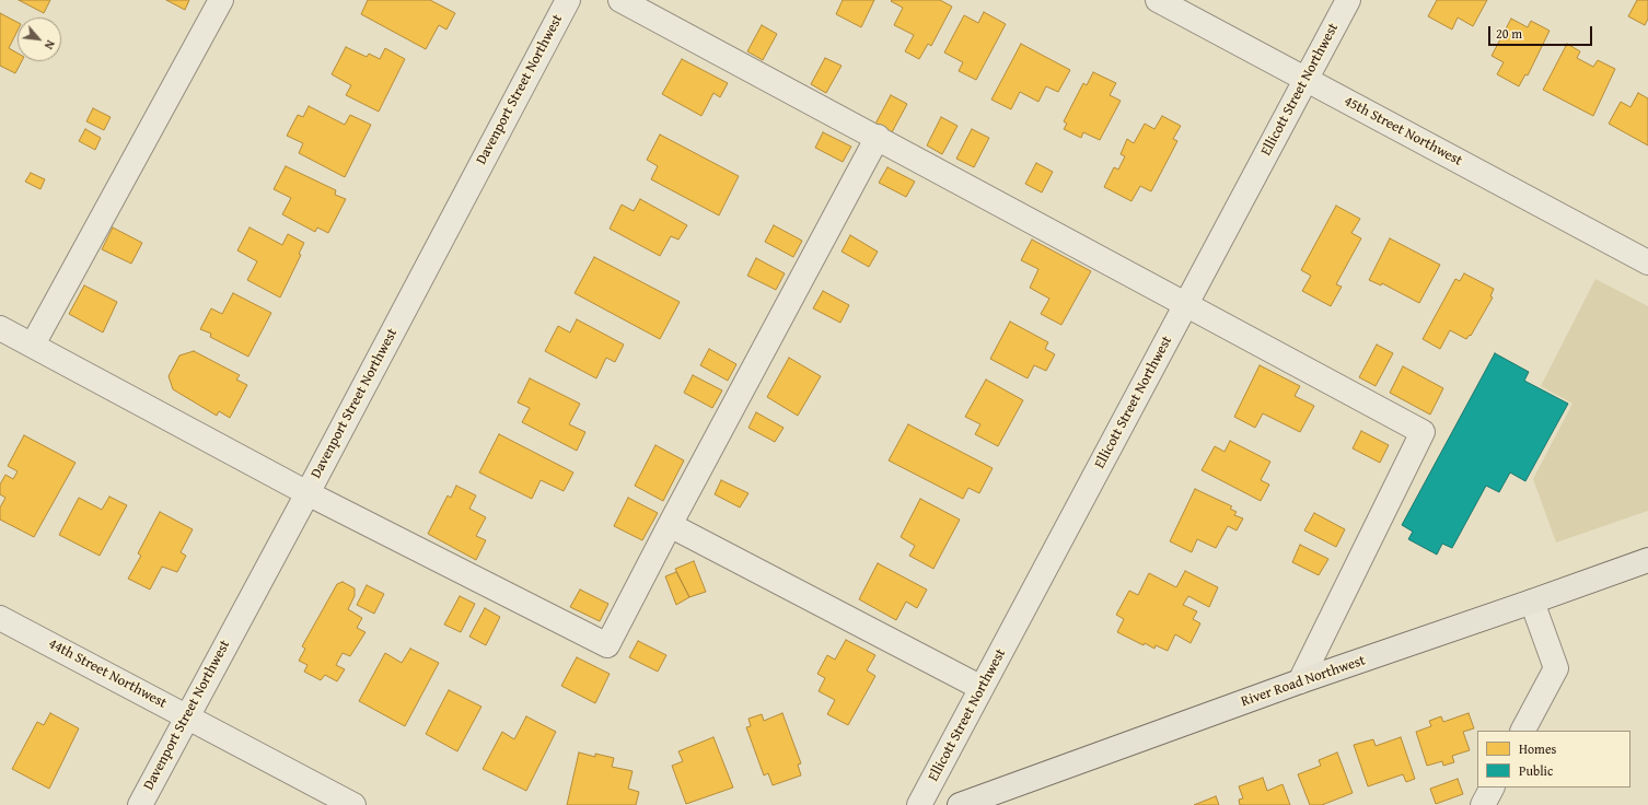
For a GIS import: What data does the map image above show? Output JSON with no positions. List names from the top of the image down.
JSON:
{
  "streets": {
    "main road": ["River Road Northwest"],
    "street": [
      "Davenport Street Northwest",
      "Ellicott Street Northwest",
      "45th Street Northwest",
      "44th Street Northwest"
    ]
  },
  "crossings": [
    ["Davenport Street Northwest", "44th Street Northwest"],
    ["Ellicott Street Northwest", "45th Street Northwest"]
  ],
  "legend": ["Homes", "Public"],
  "scale_bar": "20 m",
  "north": "bottom right"
}
